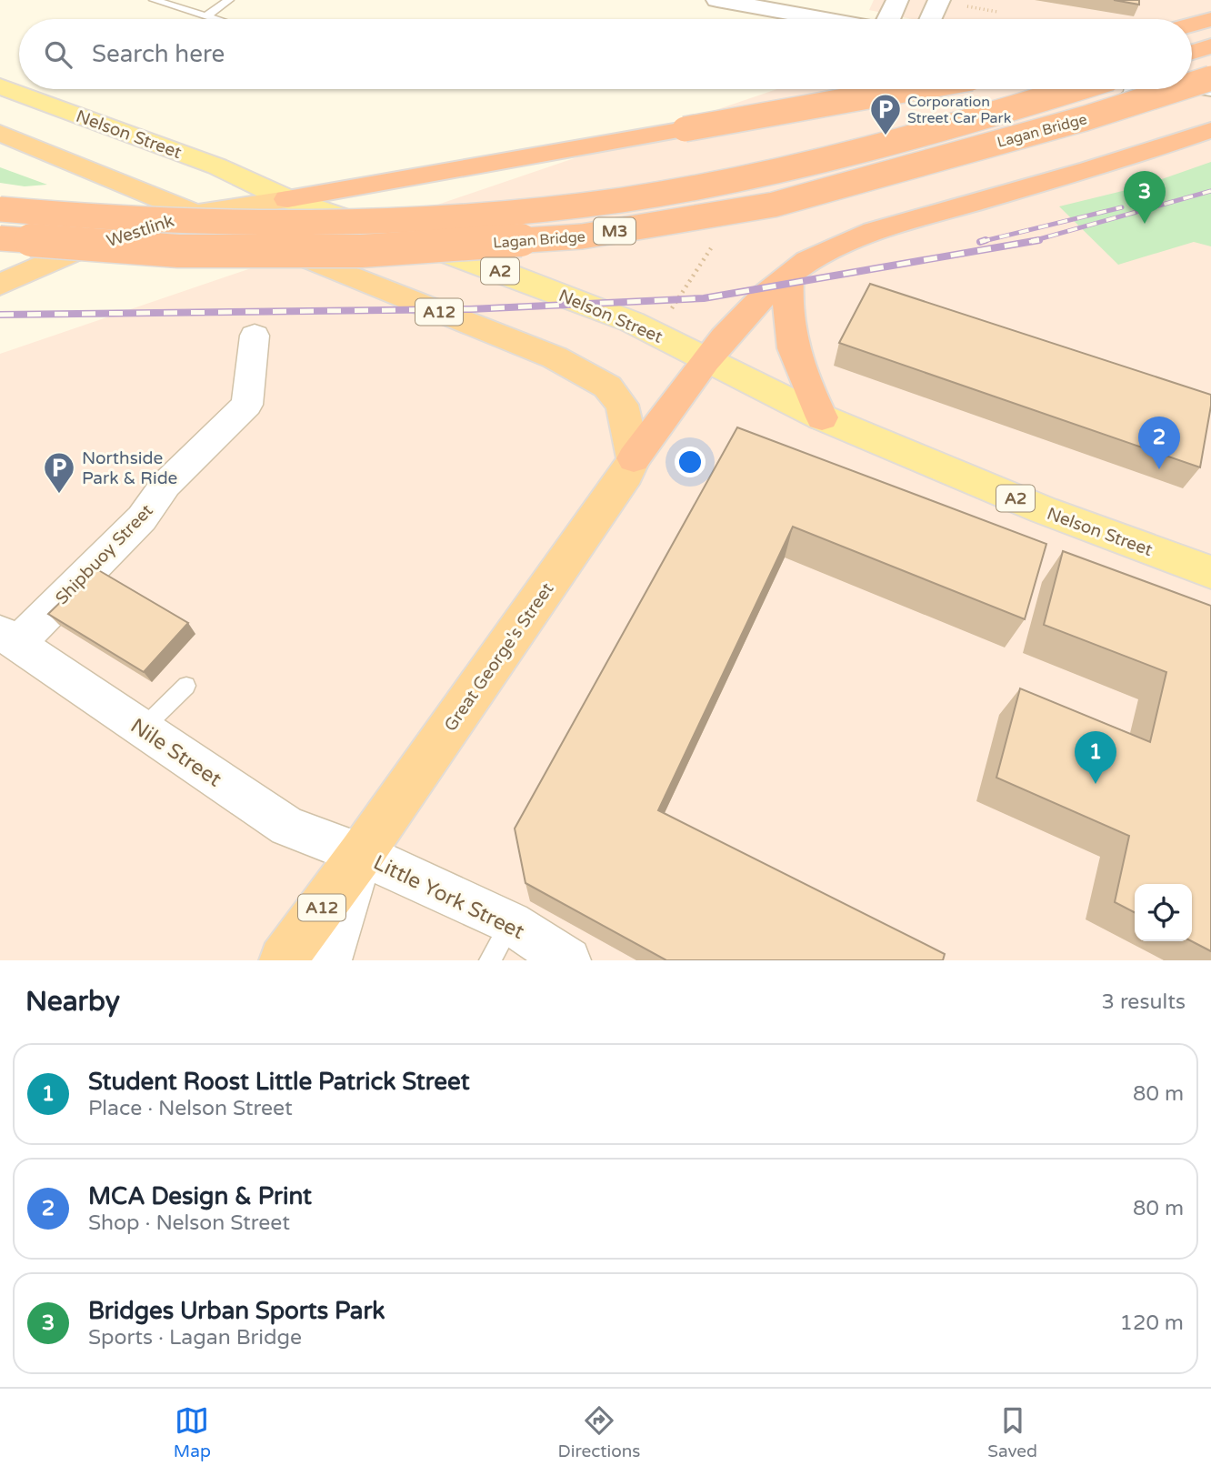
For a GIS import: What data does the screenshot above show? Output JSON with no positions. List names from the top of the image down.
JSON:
{
  "streets": {
    "highway": [
      "Lagan Bridge",
      "Westlink",
      "M3",
      "A12",
      "Great George's Street"
    ],
    "main road": ["Nelson Street", "A2"],
    "street": ["Shipbuoy Street", "Nile Street", "Little York Street"]
  },
  "crossings": [
    ["Nelson Street", "Westlink"],
    ["Nelson Street", "A12"],
    ["Westlink", "A12"],
    ["A12", "Great George's Street"],
    ["Shipbuoy Street", "Nile Street"],
    ["Great George's Street", "Nile Street"],
    ["Great George's Street", "Little York Street"],
    ["Nile Street", "Little York Street"]
  ],
  "places": {
    "parking": ["Corporation Street Car Park", "Northside Park & Ride"]
  },
  "page": {
    "search": "Search here",
    "pins": ["3", "2", "1"],
    "heading": ["Nearby", "3 results"],
    "list": [
      {
        "mark": "1",
        "name": "Student Roost Little Patrick Street",
        "note": "Place · Nelson Street",
        "value": "80 m"
      },
      {
        "mark": "2",
        "name": "MCA Design & Print",
        "note": "Shop · Nelson Street",
        "value": "80 m"
      },
      {
        "mark": "3",
        "name": "Bridges Urban Sports Park",
        "note": "Sports · Lagan Bridge",
        "value": "120 m"
      }
    ],
    "nav": ["Map", "Directions", "Saved"]
  }
}
